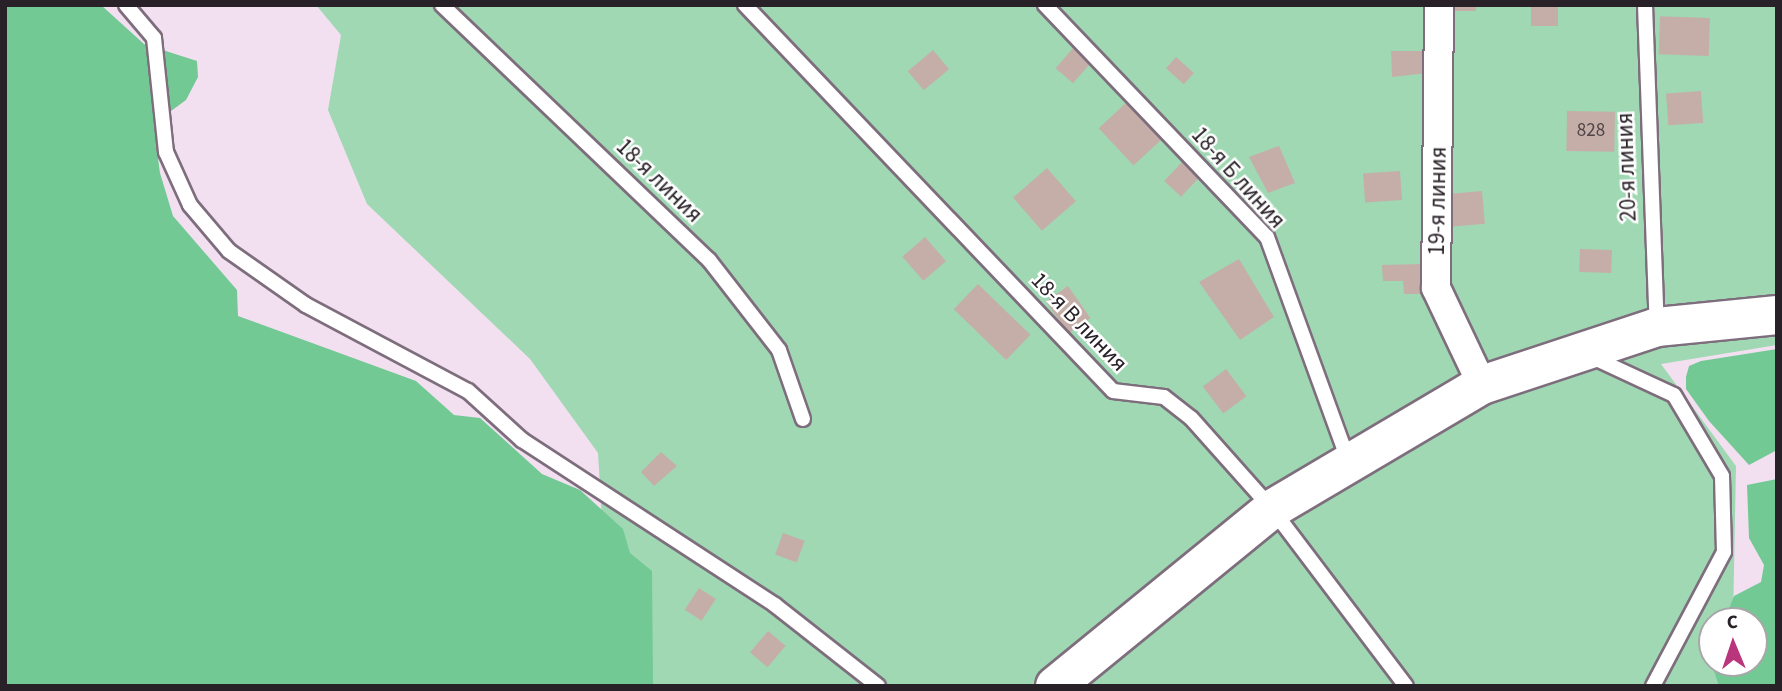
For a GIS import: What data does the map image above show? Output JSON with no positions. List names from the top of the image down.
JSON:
{
  "streets": {
    "street": ["19-я линия"],
    "lane": [
      "20-я линия",
      "18-я Б линия",
      "18-я линия",
      "18-я В линия"
    ]
  },
  "house_numbers": ["828"],
  "north": "top"
}
